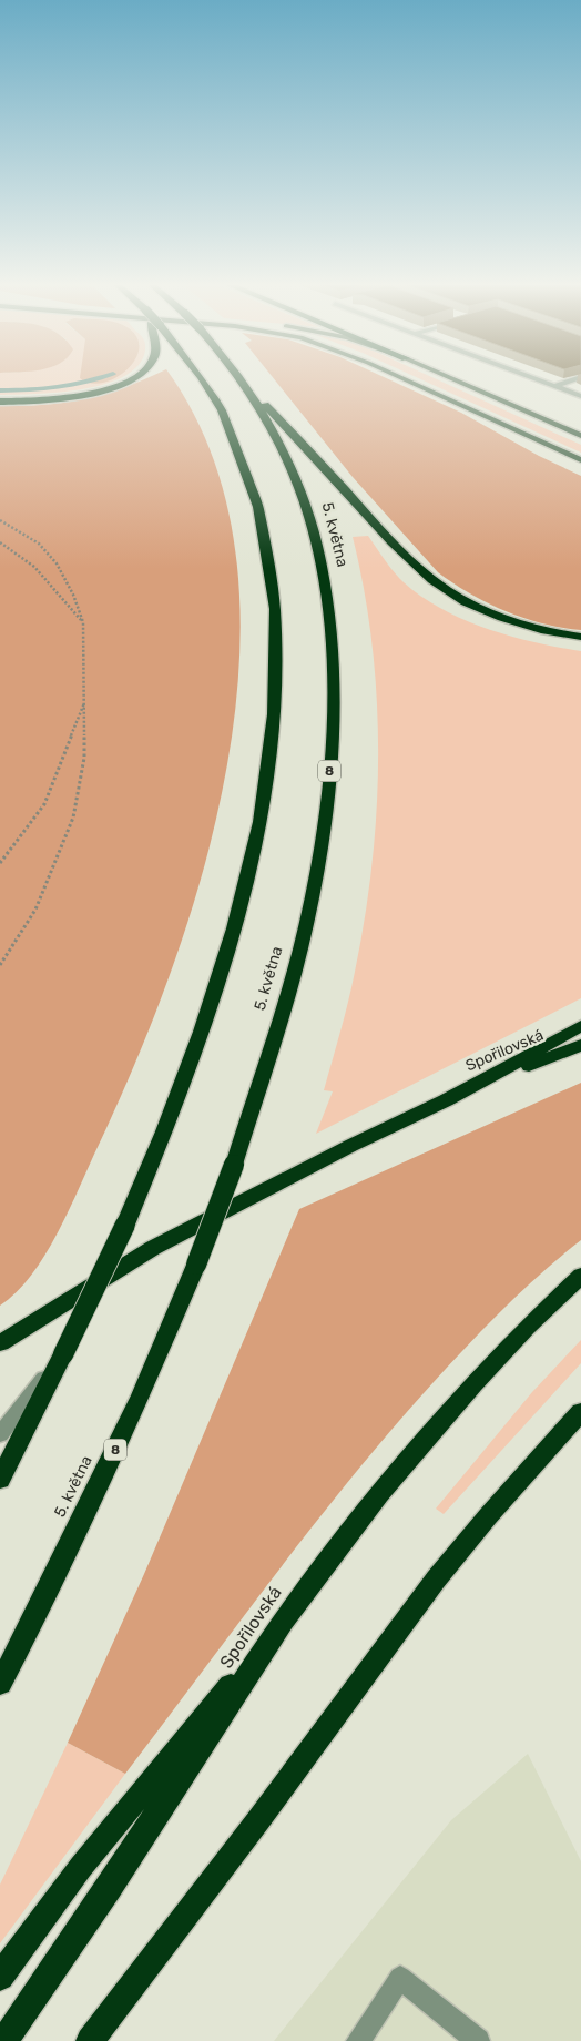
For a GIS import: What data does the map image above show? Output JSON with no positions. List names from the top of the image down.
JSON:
{
  "streets": {
    "highway": ["5. května", "8", "Spořilovská"]
  }
}
